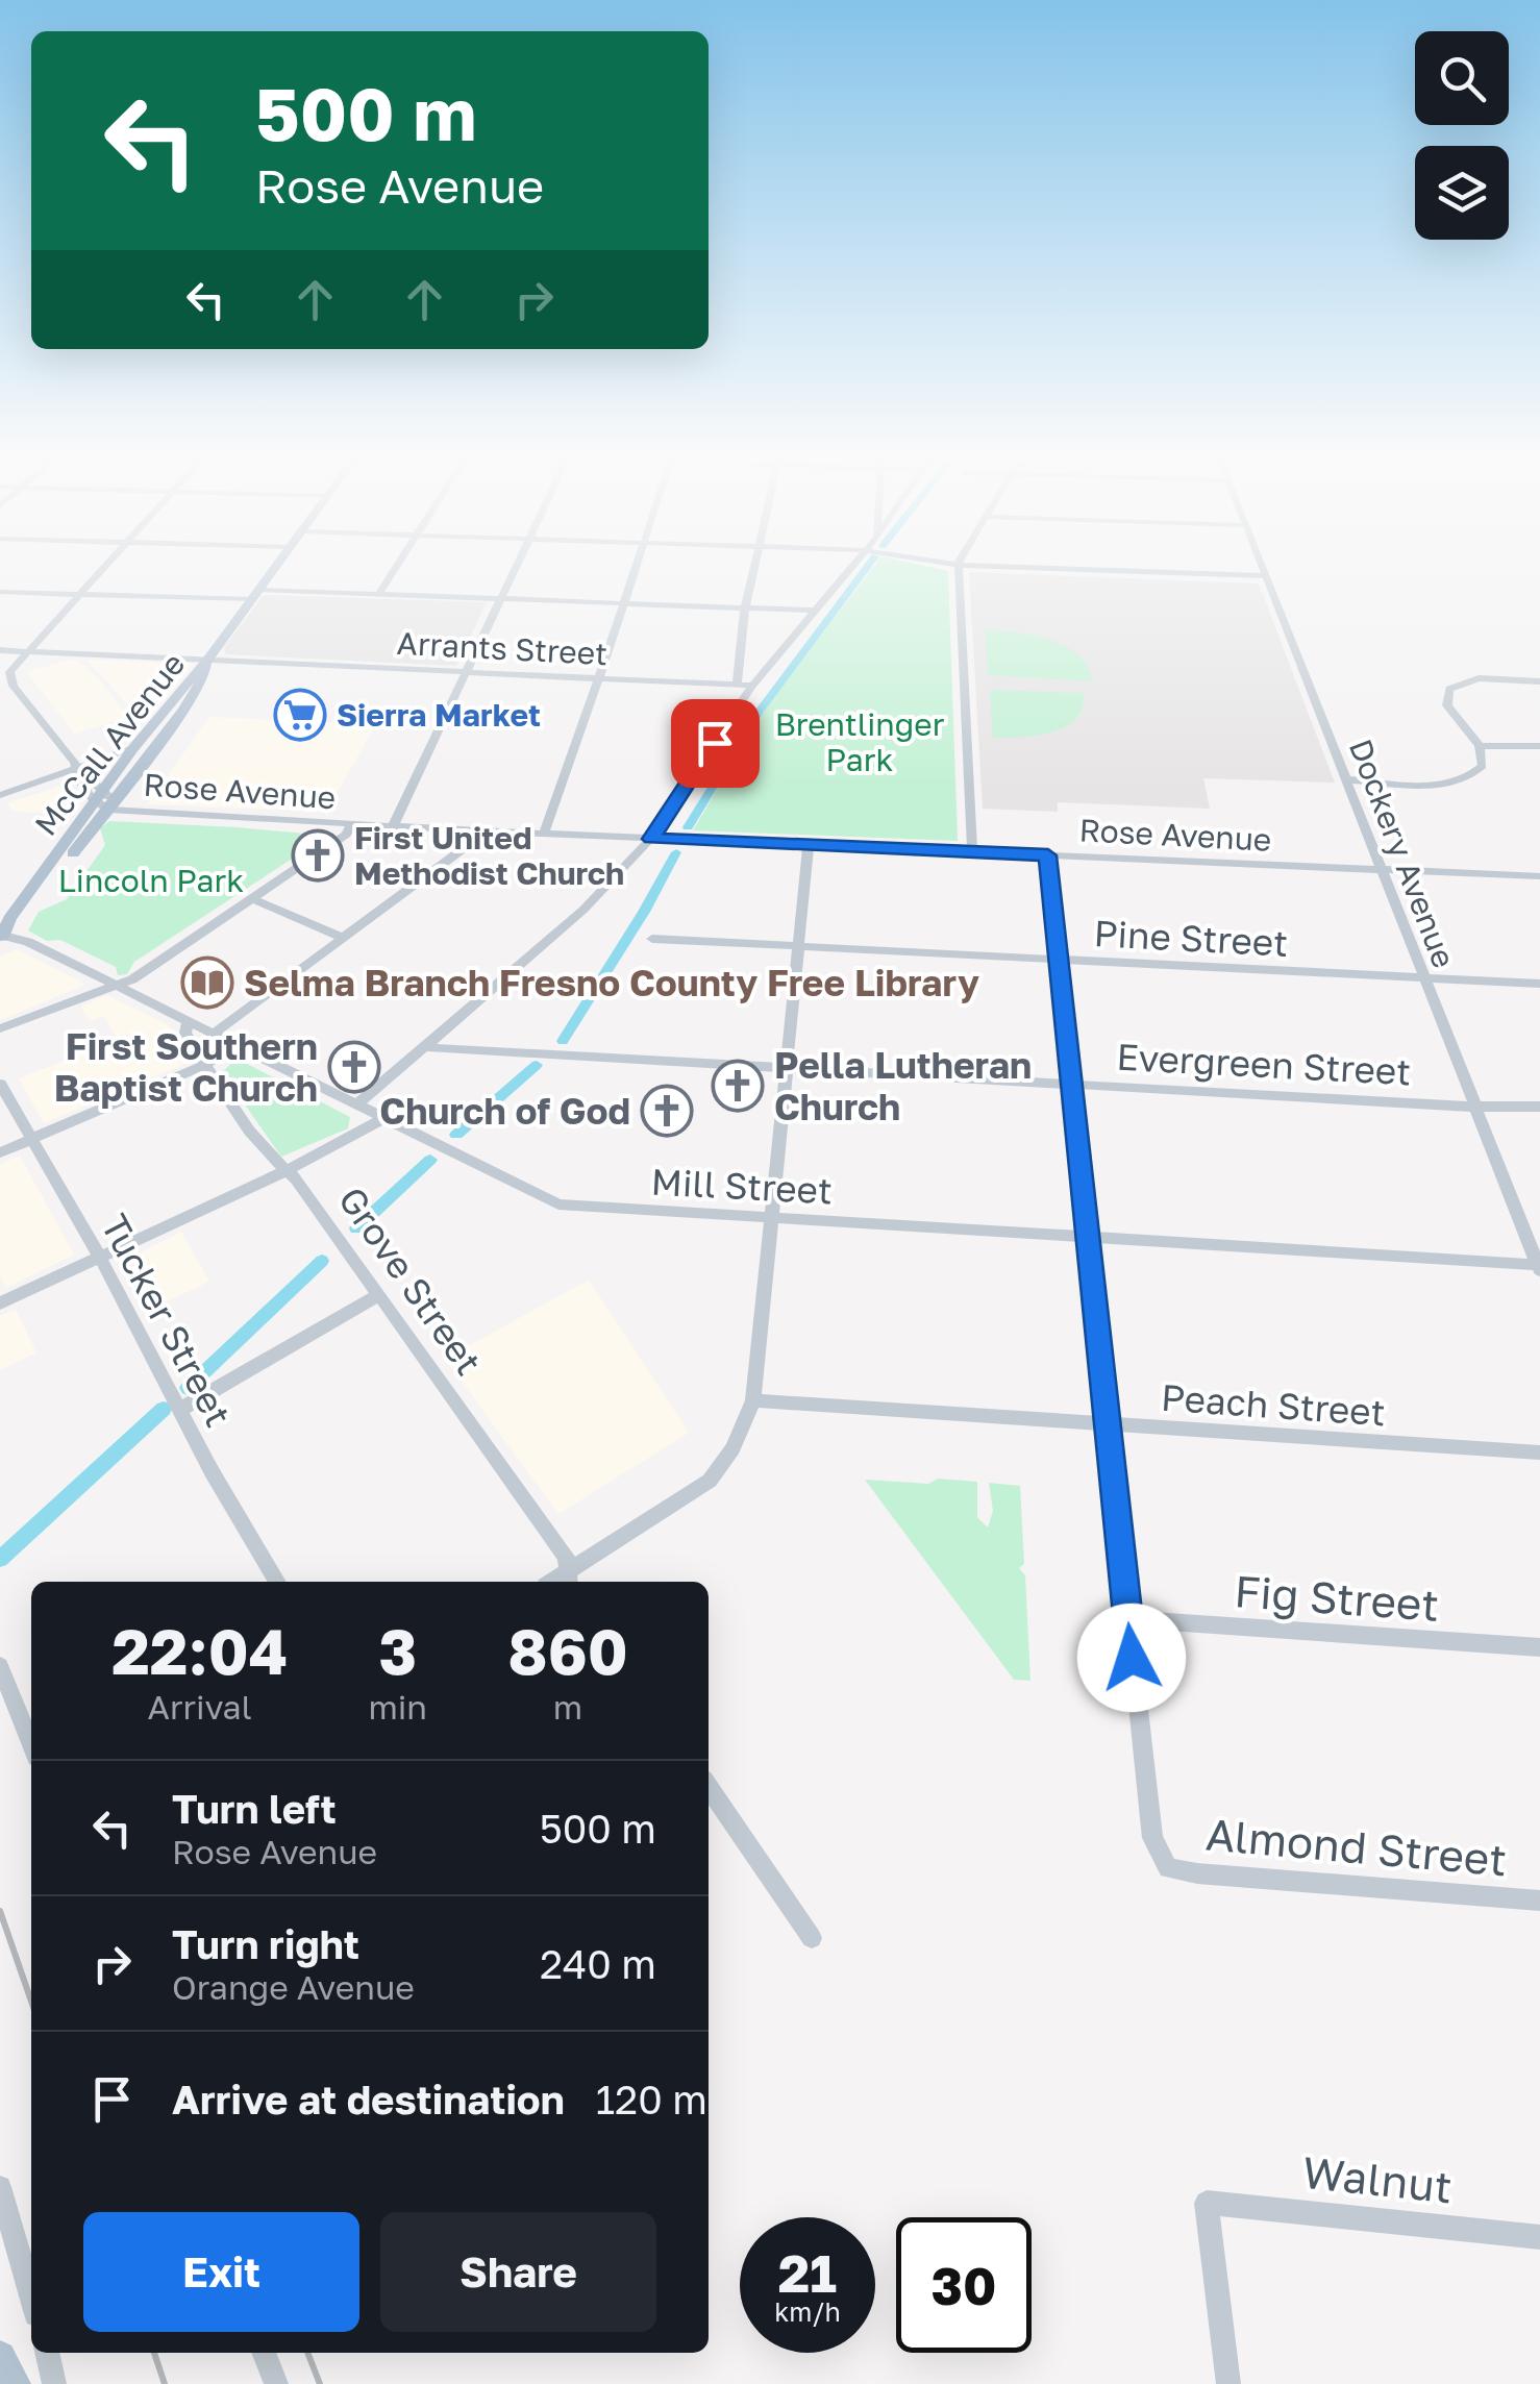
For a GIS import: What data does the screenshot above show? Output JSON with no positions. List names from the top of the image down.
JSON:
{
  "streets": {
    "main road": ["McCall Avenue"],
    "street": [
      "Arrants Street",
      "Rose Avenue",
      "Dockery Avenue",
      "Pine Street",
      "Evergreen Street",
      "Mill Street",
      "Grove Street",
      "Tucker Street",
      "Peach Street",
      "Fig Street",
      "Almond Street",
      "Walnut"
    ]
  },
  "crossings": [
    ["Arrants Street", "McCall Avenue"],
    ["McCall Avenue", "Rose Avenue"],
    ["McCall Avenue", "Mill Street"],
    ["Rose Avenue", "Dockery Avenue"],
    ["Dockery Avenue", "Pine Street"],
    ["Dockery Avenue", "Evergreen Street"],
    ["Dockery Avenue", "Mill Street"],
    ["Mill Street", "Grove Street"],
    ["Fig Street", "Almond Street"]
  ],
  "parks": ["Brentlinger Park", "Lincoln Park"],
  "places": {
    "supermarket": ["Sierra Market"],
    "church": [
      "First United Methodist Church",
      "First Southern Baptist Church",
      "Pella Lutheran Church",
      "Church of God"
    ],
    "library": ["Selma Branch Fresno County Free Library"]
  },
  "page": {
    "turn": ["500 m", "Rose Avenue"],
    "eta": [
      "22:04",
      "Arrival",
      "3",
      "min",
      "860",
      "m"
    ],
    "list": [
      {
        "name": "Turn left",
        "note": "Rose Avenue",
        "value": "500 m"
      },
      {
        "name": "Turn right",
        "note": "Orange Avenue",
        "value": "240 m"
      },
      {
        "name": "Arrive at destination",
        "value": "120 m"
      }
    ],
    "buttons": ["Exit", "Share"],
    "speed": "21 km/h",
    "limit": "30"
  }
}
